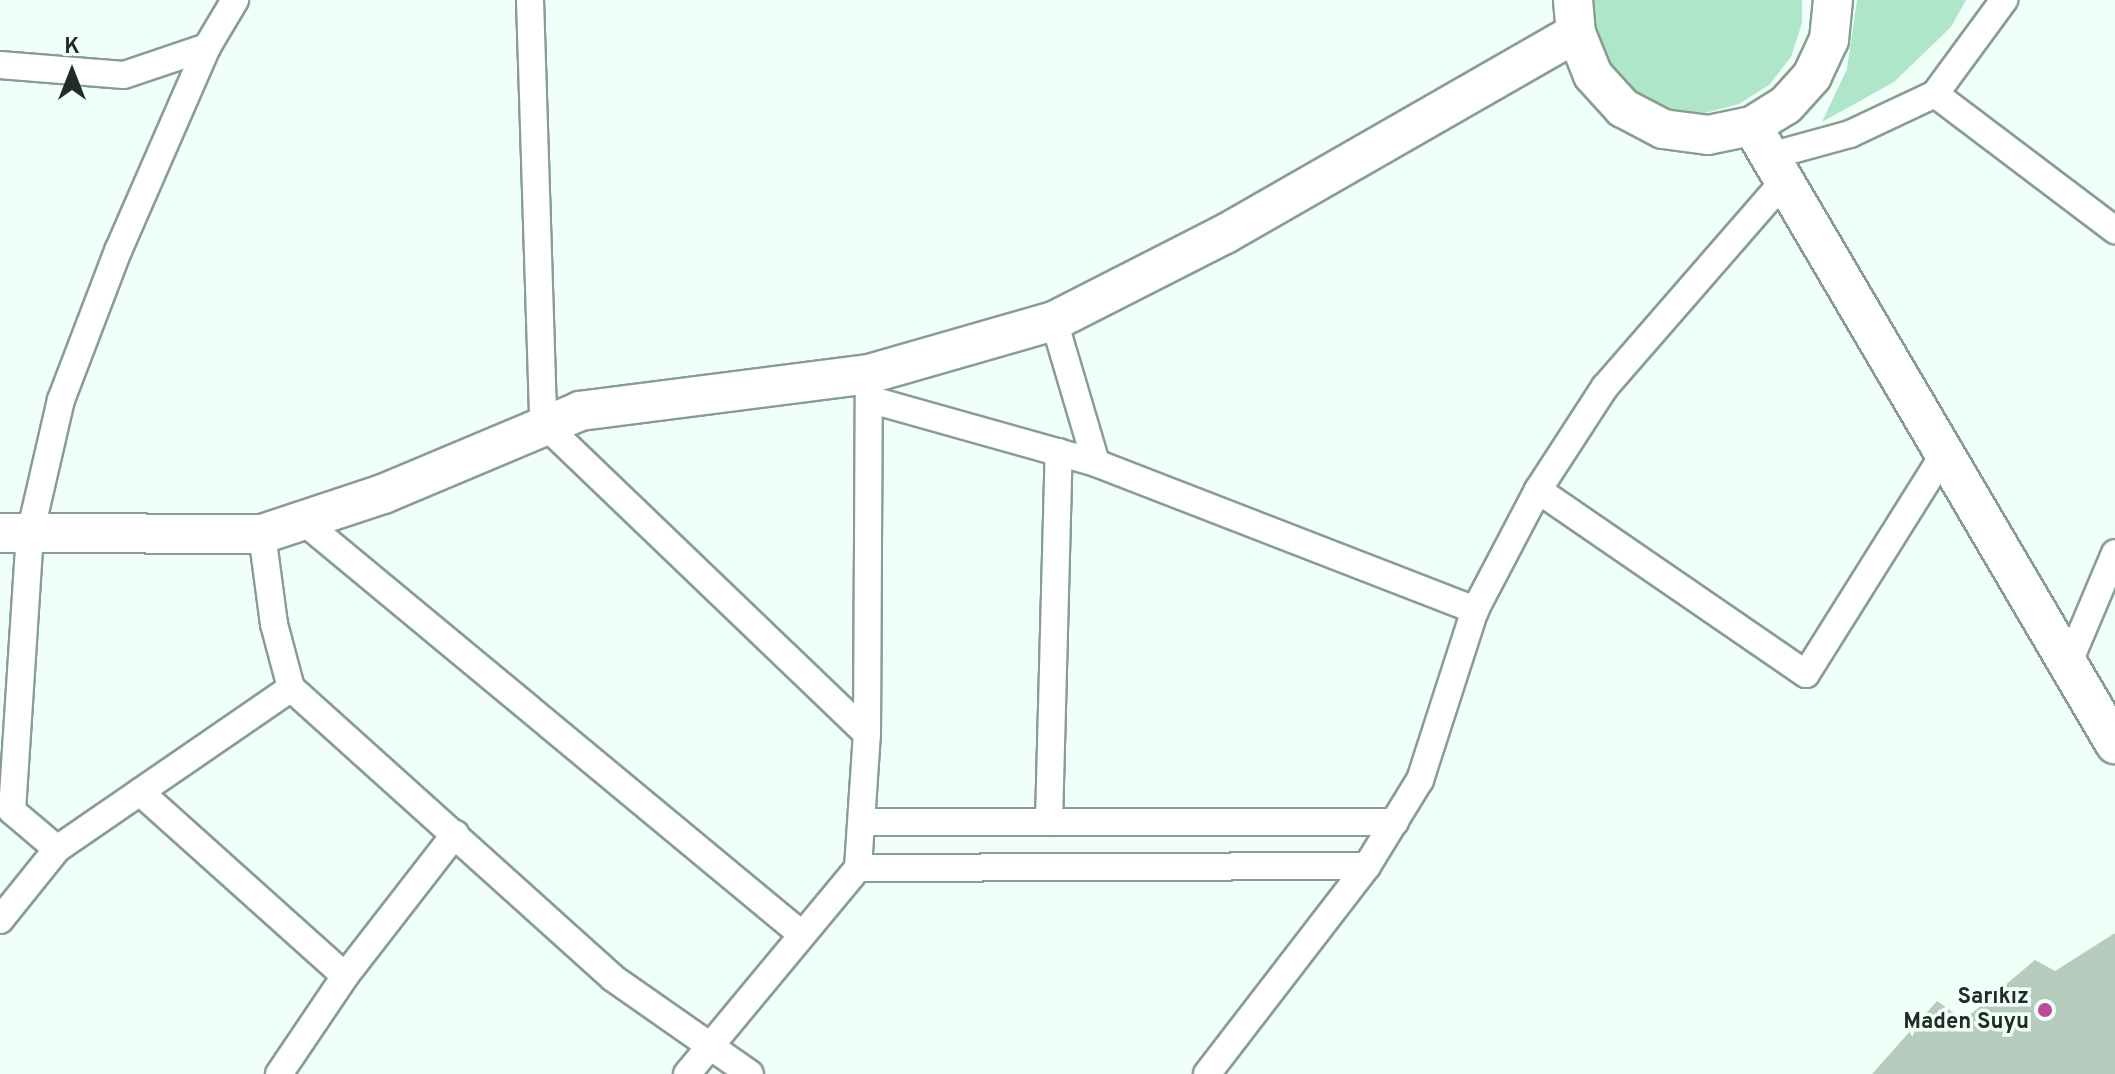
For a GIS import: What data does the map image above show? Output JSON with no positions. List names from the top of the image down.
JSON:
{
  "places": ["Sarıkız Maden Suyu"],
  "north": "top"
}
